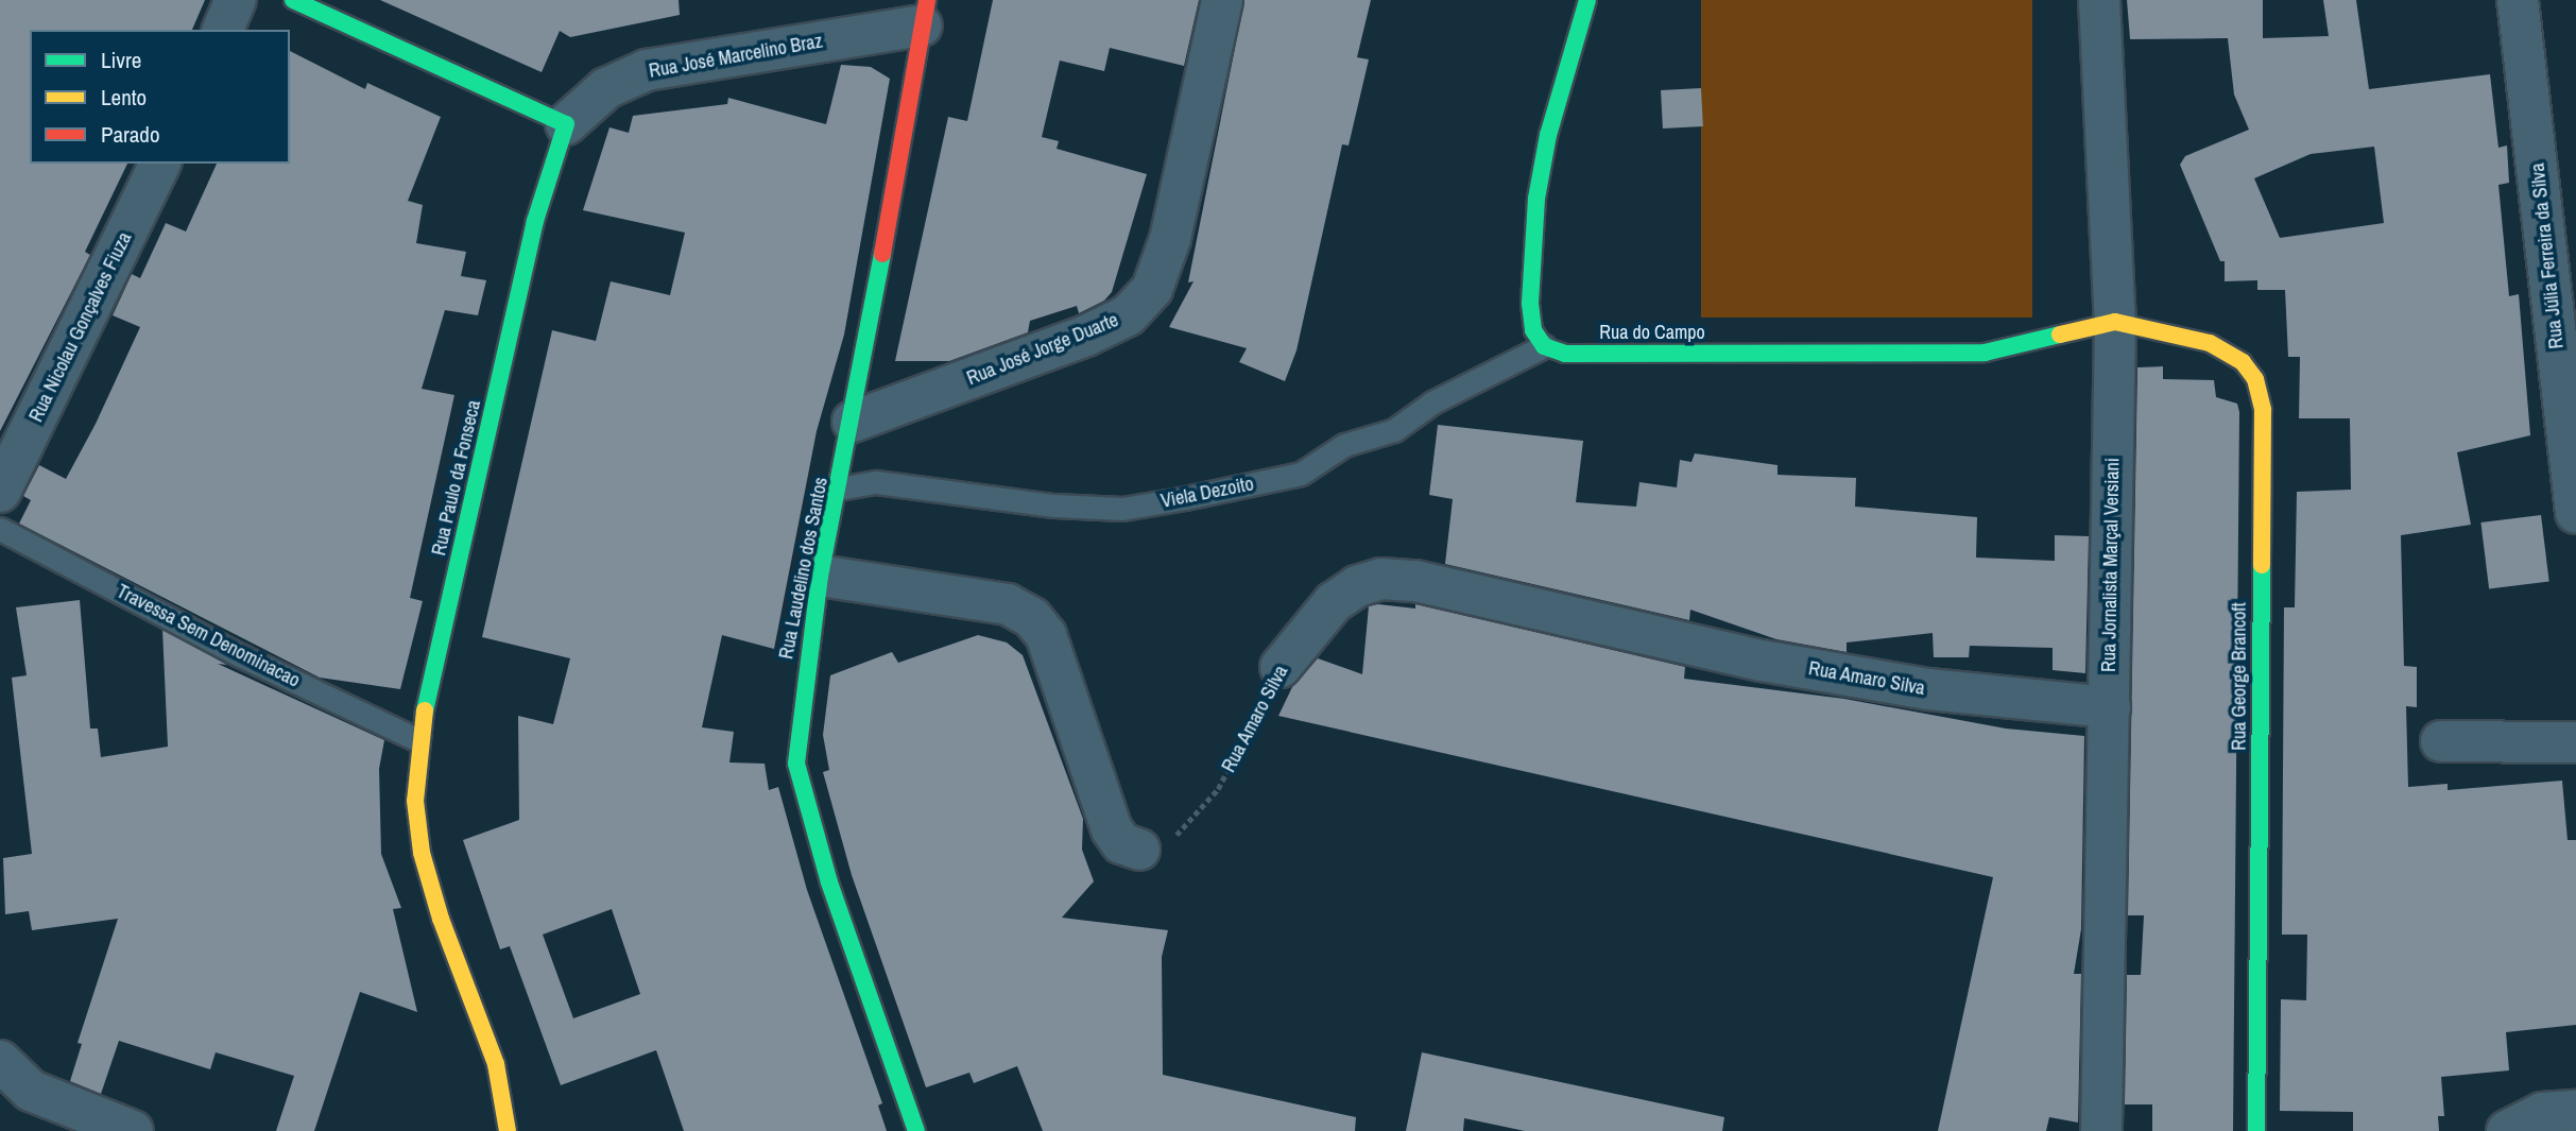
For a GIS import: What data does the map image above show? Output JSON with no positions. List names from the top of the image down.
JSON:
{
  "streets": {
    "street": [
      "Rua José Marcelino Braz",
      "Rua Júlia Ferreira da Silva",
      "Rua Nicolau Gonçalves Fiuza",
      "Rua do Campo",
      "Rua José Jorge Duarte",
      "Rua Paulo da Fonseca",
      "Rua Jornalista Marçal Versiani",
      "Rua Laudelino dos Santos",
      "Rua George Brancoft",
      "Rua Amaro Silva"
    ],
    "lane": ["Viela Dezoito", "Travessa Sem Denominacao"]
  },
  "crossings": [
    ["Rua José Marcelino Braz", "Rua Paulo da Fonseca"],
    ["Rua José Marcelino Braz", "Rua Laudelino dos Santos"],
    ["Rua do Campo", "Viela Dezoito"],
    ["Rua do Campo", "Rua Jornalista Marçal Versiani"],
    ["Rua do Campo", "Rua George Brancoft"],
    ["Rua José Jorge Duarte", "Rua Laudelino dos Santos"],
    ["Rua Paulo da Fonseca", "Travessa Sem Denominacao"],
    ["Viela Dezoito", "Rua Laudelino dos Santos"],
    ["Rua Jornalista Marçal Versiani", "Rua George Brancoft"],
    ["Rua Jornalista Marçal Versiani", "Rua Amaro Silva"]
  ],
  "legend": ["Livre", "Lento", "Parado"]
}
